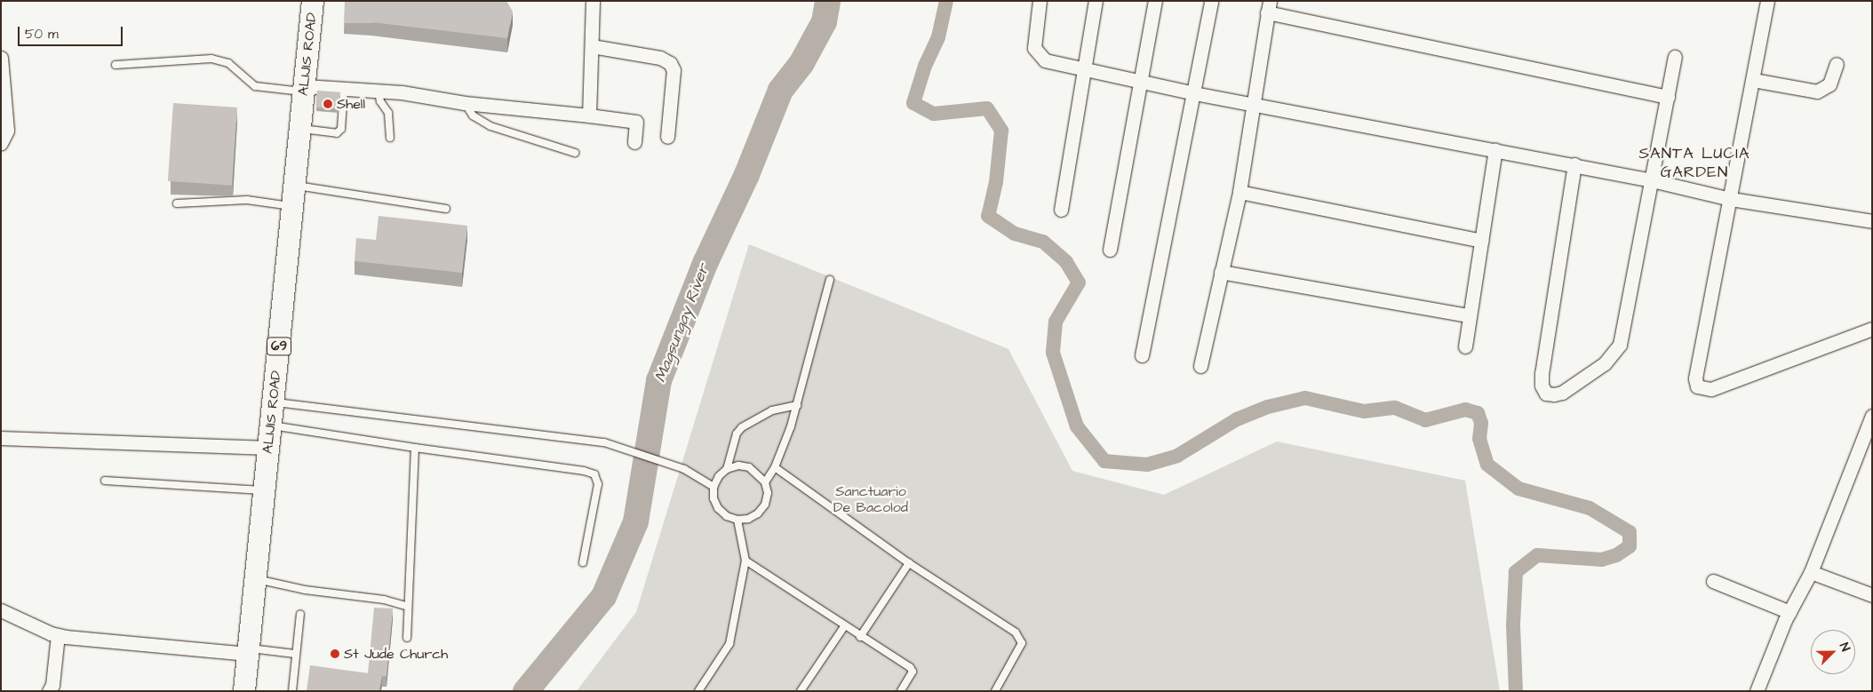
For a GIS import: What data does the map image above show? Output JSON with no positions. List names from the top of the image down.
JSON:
{
  "streets": {
    "main road": ["ALIJIS ROAD", "69"]
  },
  "districts": ["SANTA LUCIA GARDEN"],
  "water": ["Magsungay River"],
  "parks": ["Sanctuario De Bacolod"],
  "places": ["Shell", "St Jude Church"],
  "scale_bar": "50 m",
  "north": "top right"
}
